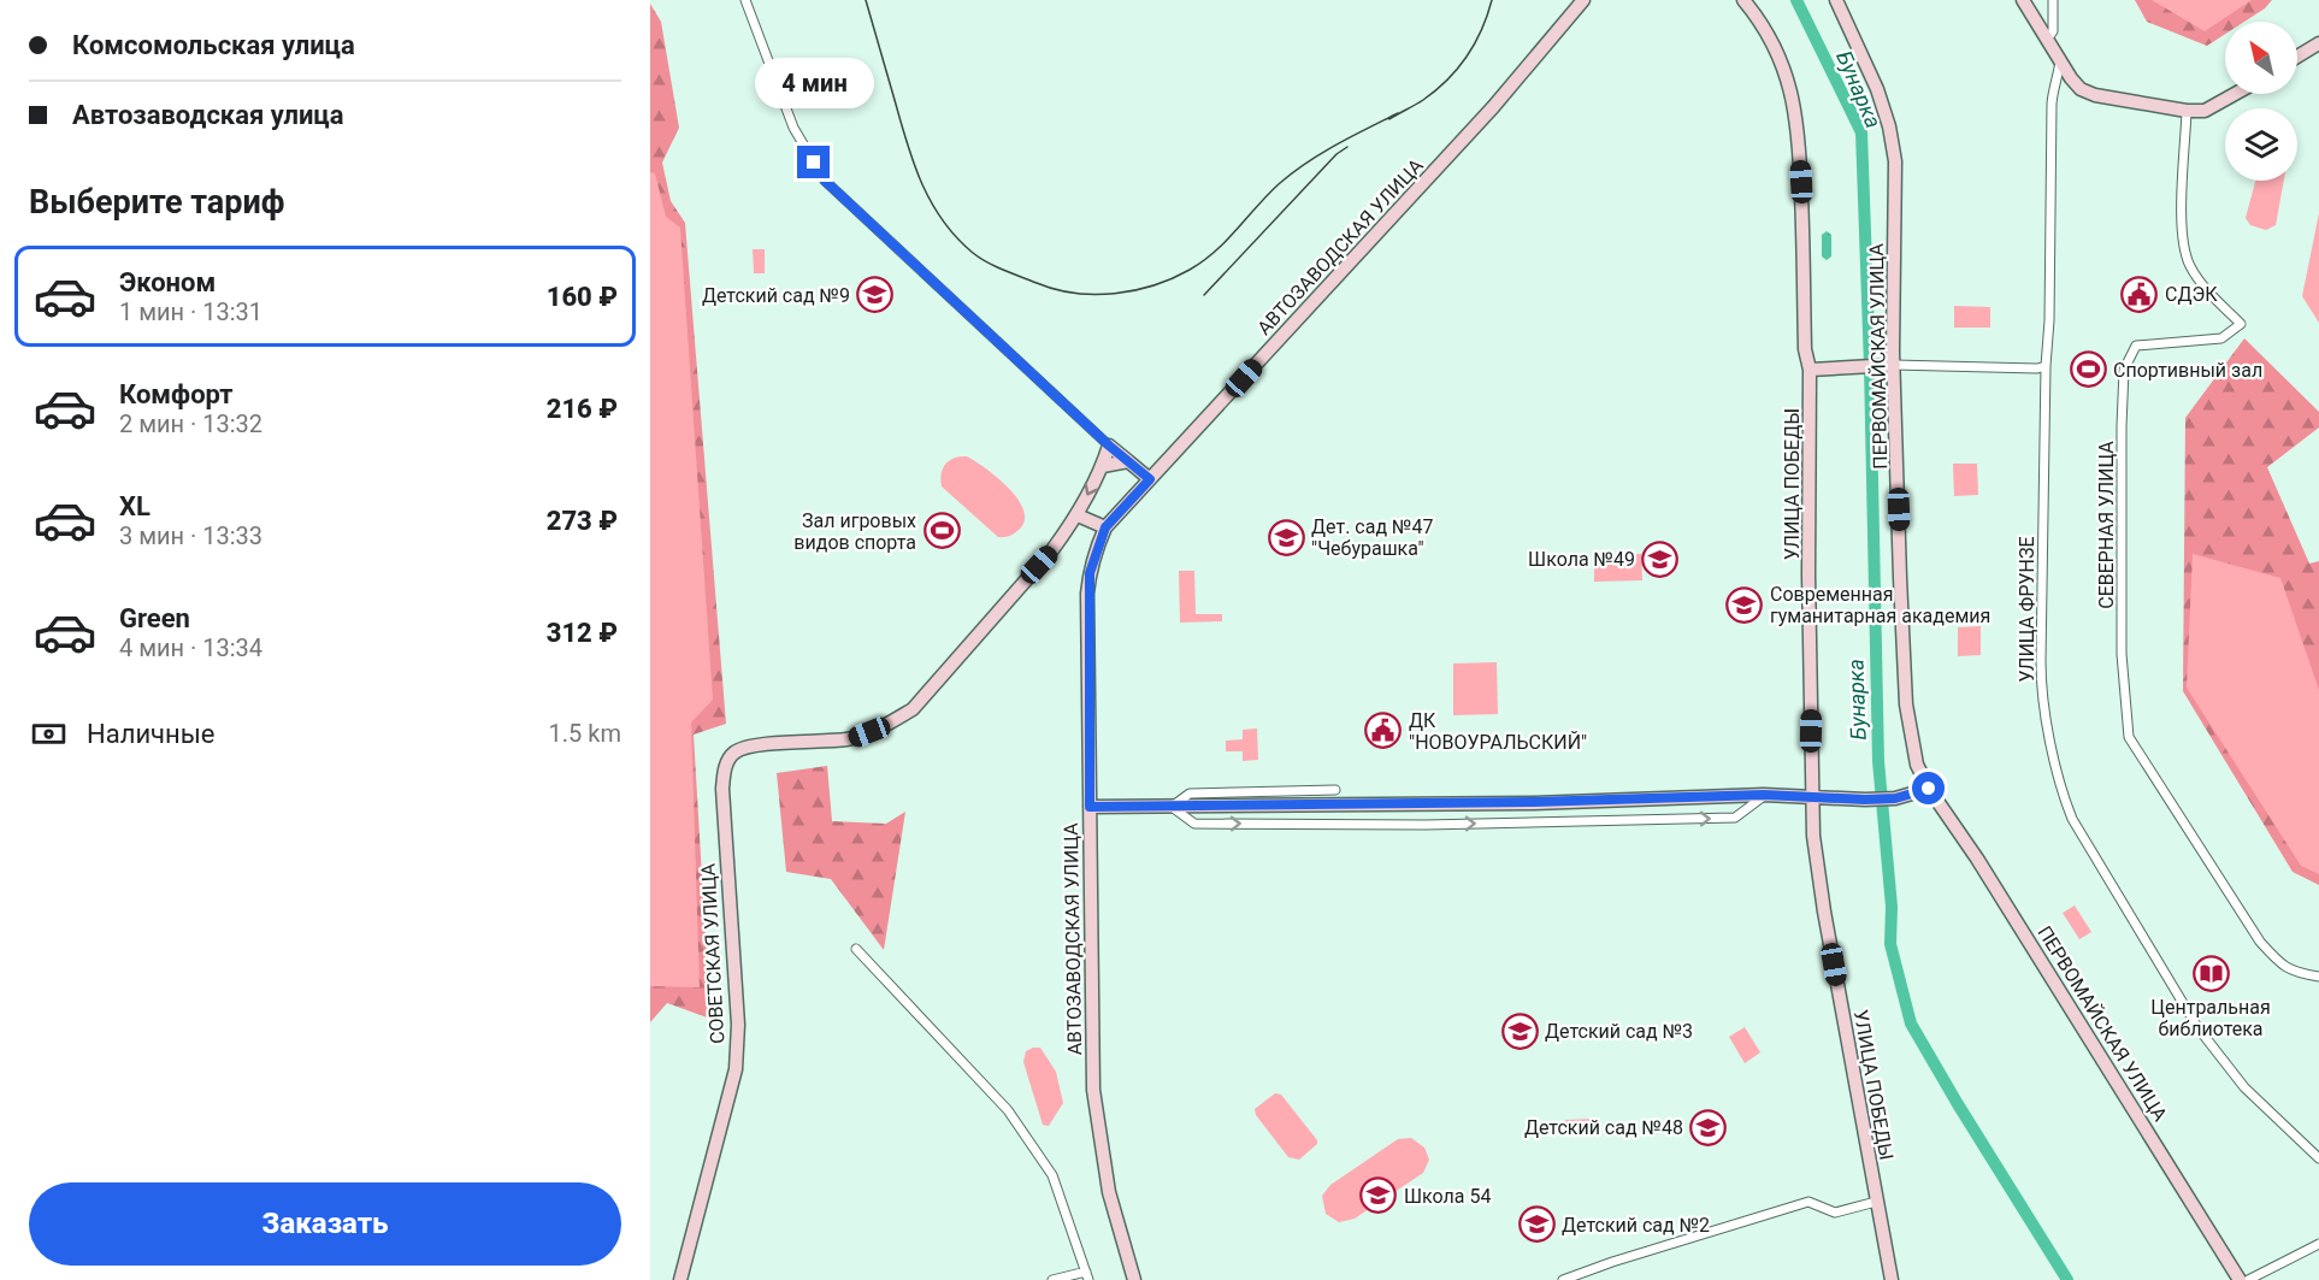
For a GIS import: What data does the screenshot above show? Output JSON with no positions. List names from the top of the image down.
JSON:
{
  "streets": {
    "street": [
      "АВТОЗАВОДСКАЯ УЛИЦА",
      "ПЕРВОМАЙСКАЯ УЛИЦА",
      "УЛИЦА ПОБЕДЫ",
      "СЕВЕРНАЯ УЛИЦА",
      "УЛИЦА ФРУНЗЕ",
      "СОВЕТСКАЯ УЛИЦА"
    ]
  },
  "water": ["Бунарка"],
  "places": {
    "public building": ["СДЭК", "ДК \"НОВОУРАЛЬСКИЙ\""],
    "school or university": [
      "Детский сад №9",
      "Дет. сад №47 \"Чебурашка\"",
      "Школа №49",
      "Современная гуманитарная академия",
      "Детский сад №3",
      "Детский сад №48",
      "Школа 54",
      "Детский сад №2"
    ],
    "sports": ["Спортивный зал", "Зал игровых видов спорта"],
    "library": ["Центральная библиотека"]
  },
  "north": "top left",
  "page": {
    "banner": ["Комсомольская улица", "Автозаводская улица"],
    "bubble": "4 мин",
    "heading": "Выберите тариф",
    "list": [
      {
        "name": "Эконом",
        "note": "1 мин · 13:31",
        "value": "160 ₽"
      },
      {
        "name": "Комфорт",
        "note": "2 мин · 13:32",
        "value": "216 ₽"
      },
      {
        "name": "XL",
        "note": "3 мин · 13:33",
        "value": "273 ₽"
      },
      {
        "name": "Green",
        "note": "4 мин · 13:34",
        "value": "312 ₽"
      }
    ],
    "pay": ["Наличные", "1.5 km"],
    "buttons": "Заказать"
  }
}
